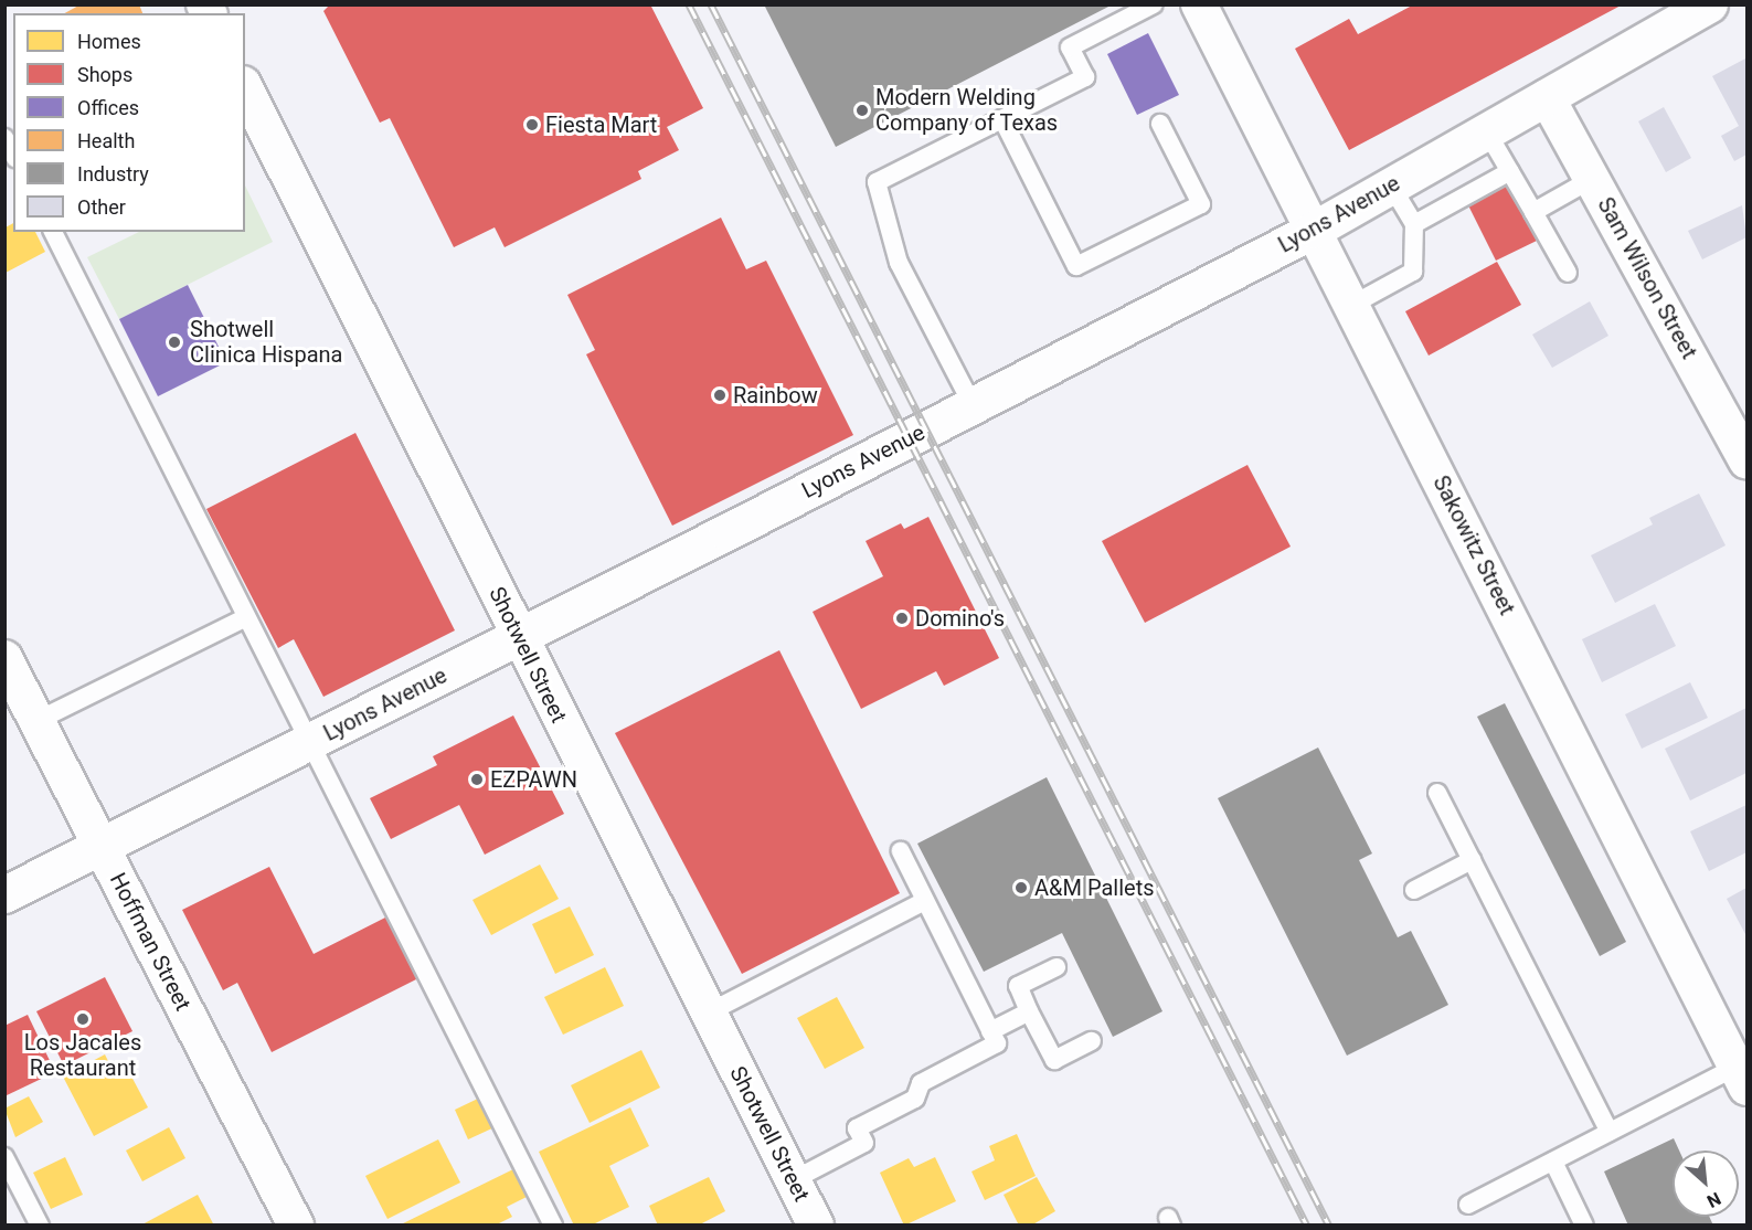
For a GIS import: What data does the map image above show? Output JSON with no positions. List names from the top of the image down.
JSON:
{
  "streets": {
    "street": [
      "Lyons Avenue",
      "Sam Wilson Street",
      "Sakowitz Street",
      "Shotwell Street",
      "Hoffman Street"
    ]
  },
  "crossings": [
    ["Lyons Avenue", "Sam Wilson Street"],
    ["Lyons Avenue", "Sakowitz Street"],
    ["Lyons Avenue", "Shotwell Street"],
    ["Lyons Avenue", "Hoffman Street"]
  ],
  "places": [
    "Modern Welding Company of Texas",
    "Fiesta Mart",
    "Shotwell Clinica Hispana",
    "Rainbow",
    "Domino's",
    "EZPAWN",
    "A&M Pallets",
    "Los Jacales Restaurant"
  ],
  "legend": [
    "Homes",
    "Shops",
    "Offices",
    "Health",
    "Industry",
    "Other"
  ],
  "north": "bottom right"
}
